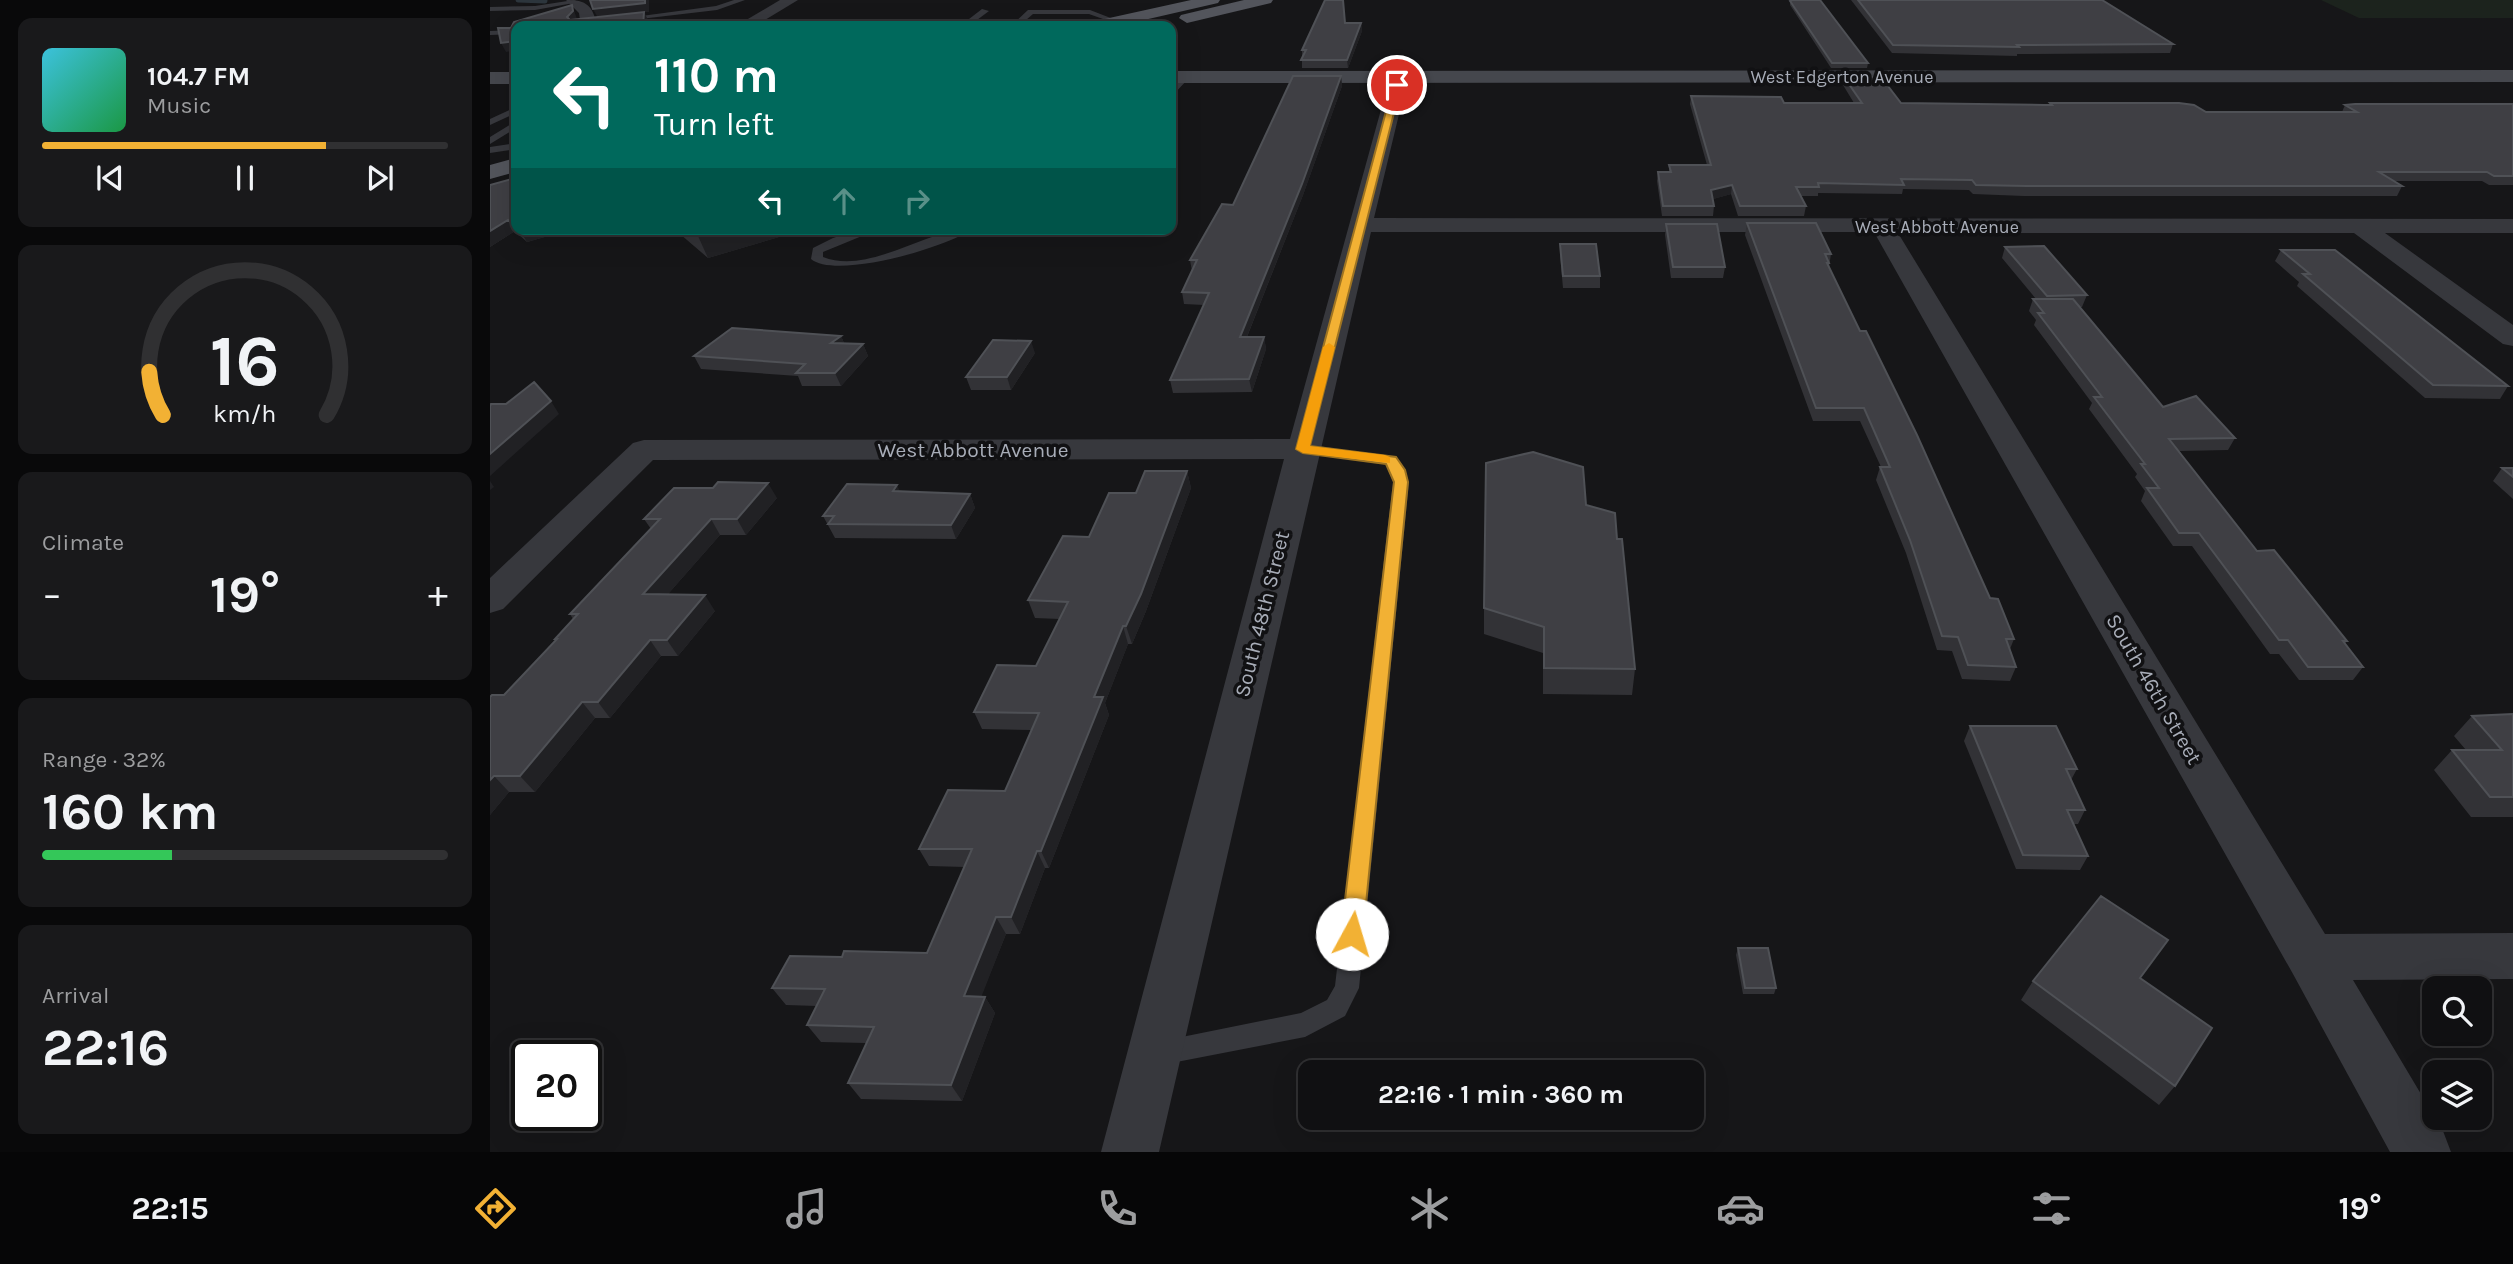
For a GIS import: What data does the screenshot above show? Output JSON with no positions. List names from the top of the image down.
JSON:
{
  "streets": {
    "street": [
      "West Edgerton Avenue",
      "West Abbott Avenue",
      "South 48th Street",
      "South 46th Street"
    ]
  },
  "crossings": [
    ["West Edgerton Avenue", "South 48th Street"],
    ["West Abbott Avenue", "South 48th Street"],
    ["West Abbott Avenue", "South 46th Street"]
  ],
  "page": {
    "turn": ["110 m", "Turn left"],
    "song": ["104.7 FM", "Music"],
    "tile": [
      "Climate",
      ["Range · 32%", "160 km"],
      ["Arrival", "22:16"]
    ],
    "heat": ["−", "19°", "+"],
    "limit": "20",
    "trip": "22:16 · 1 min · 360 m",
    "tabs": ["22:15", "19°"],
    "gauge": ["16", "km/h"]
  }
}
